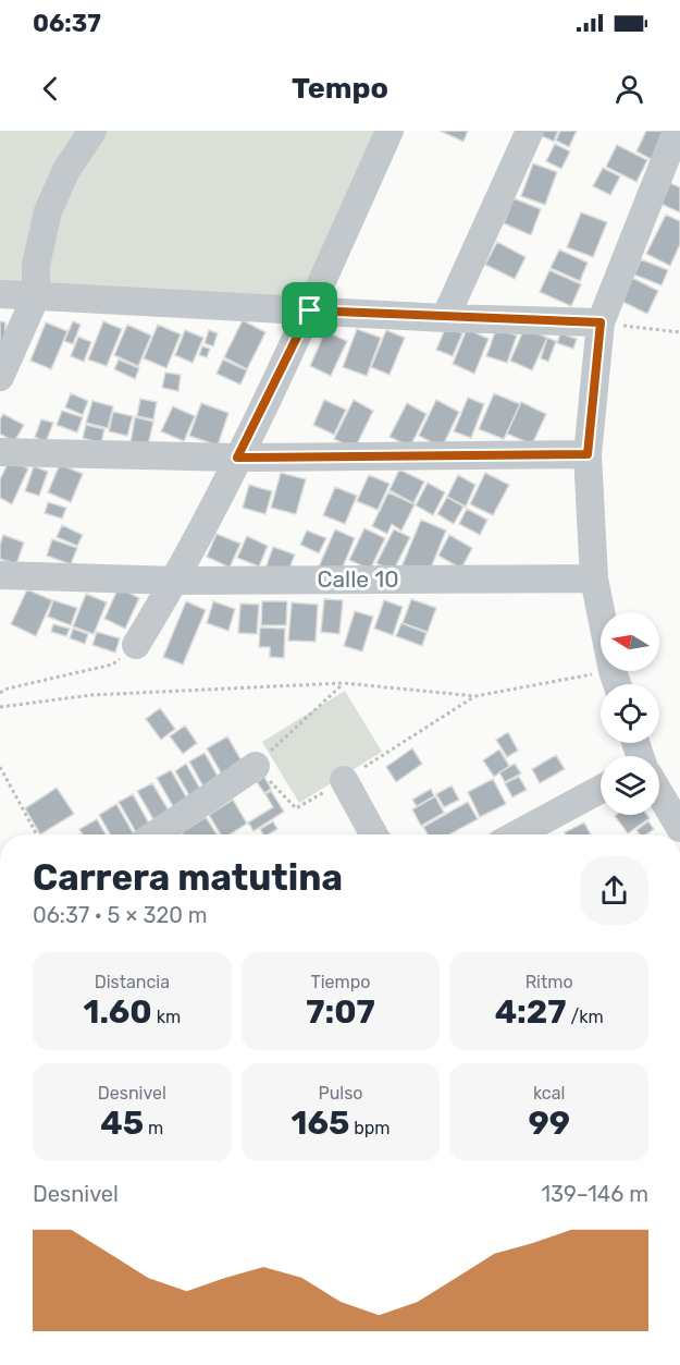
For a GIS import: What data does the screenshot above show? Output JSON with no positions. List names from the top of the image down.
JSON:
{
  "streets": {
    "street": ["Calle 10"]
  },
  "north": "left",
  "page": {
    "status": "06:37",
    "header": "Tempo",
    "heading": ["Carrera matutina", "06:37 · 5 × 320 m"],
    "stats": [
      ["Distancia", "1.60 km"],
      ["Tiempo", "7:07"],
      ["Ritmo", "4:27 /km"],
      ["Desnivel", "45 m"],
      ["Pulso", "165 bpm"],
      ["kcal", "99"]
    ],
    "chart": ["Desnivel", "139–146 m"]
  }
}
